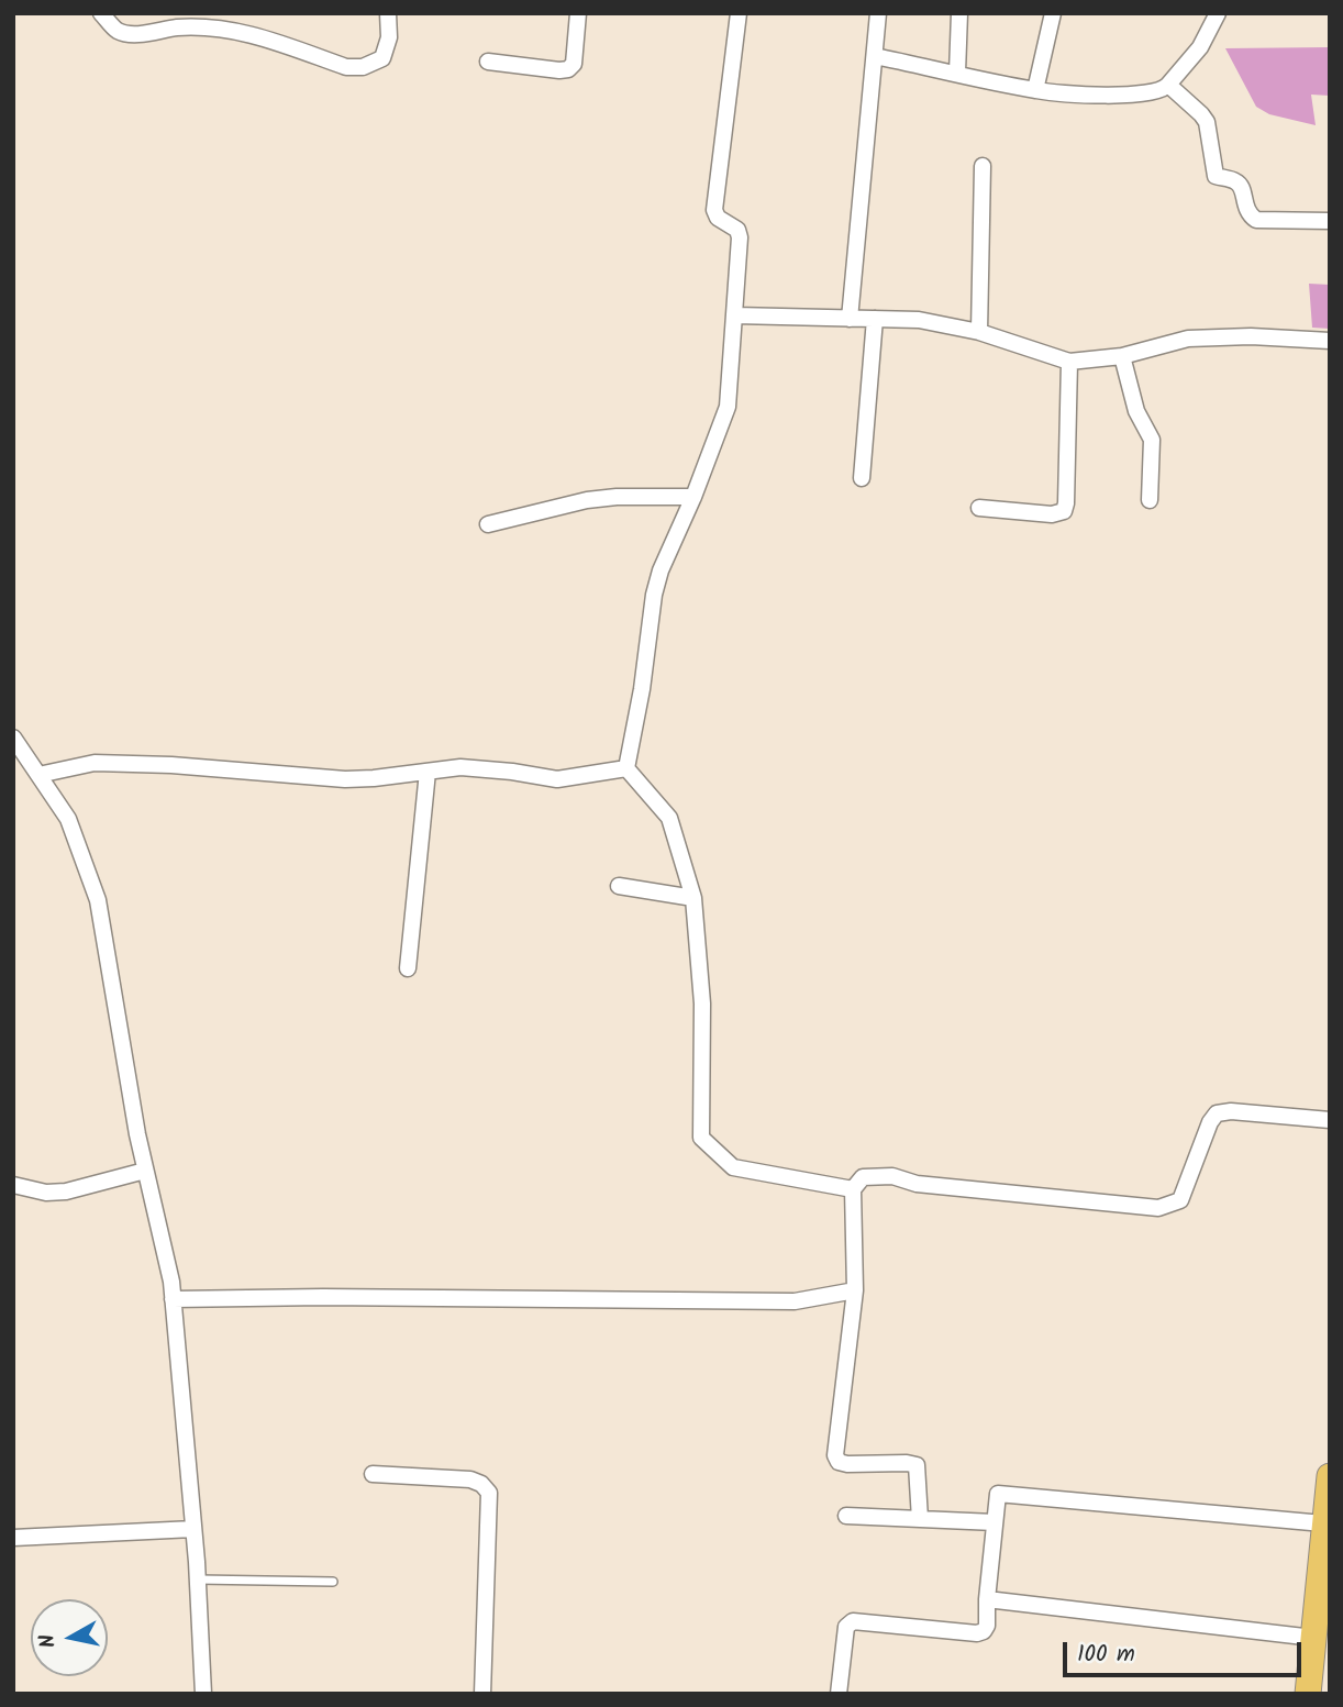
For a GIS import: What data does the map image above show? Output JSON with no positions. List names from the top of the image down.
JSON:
{
  "scale_bar": "100 m",
  "north": "left"
}
